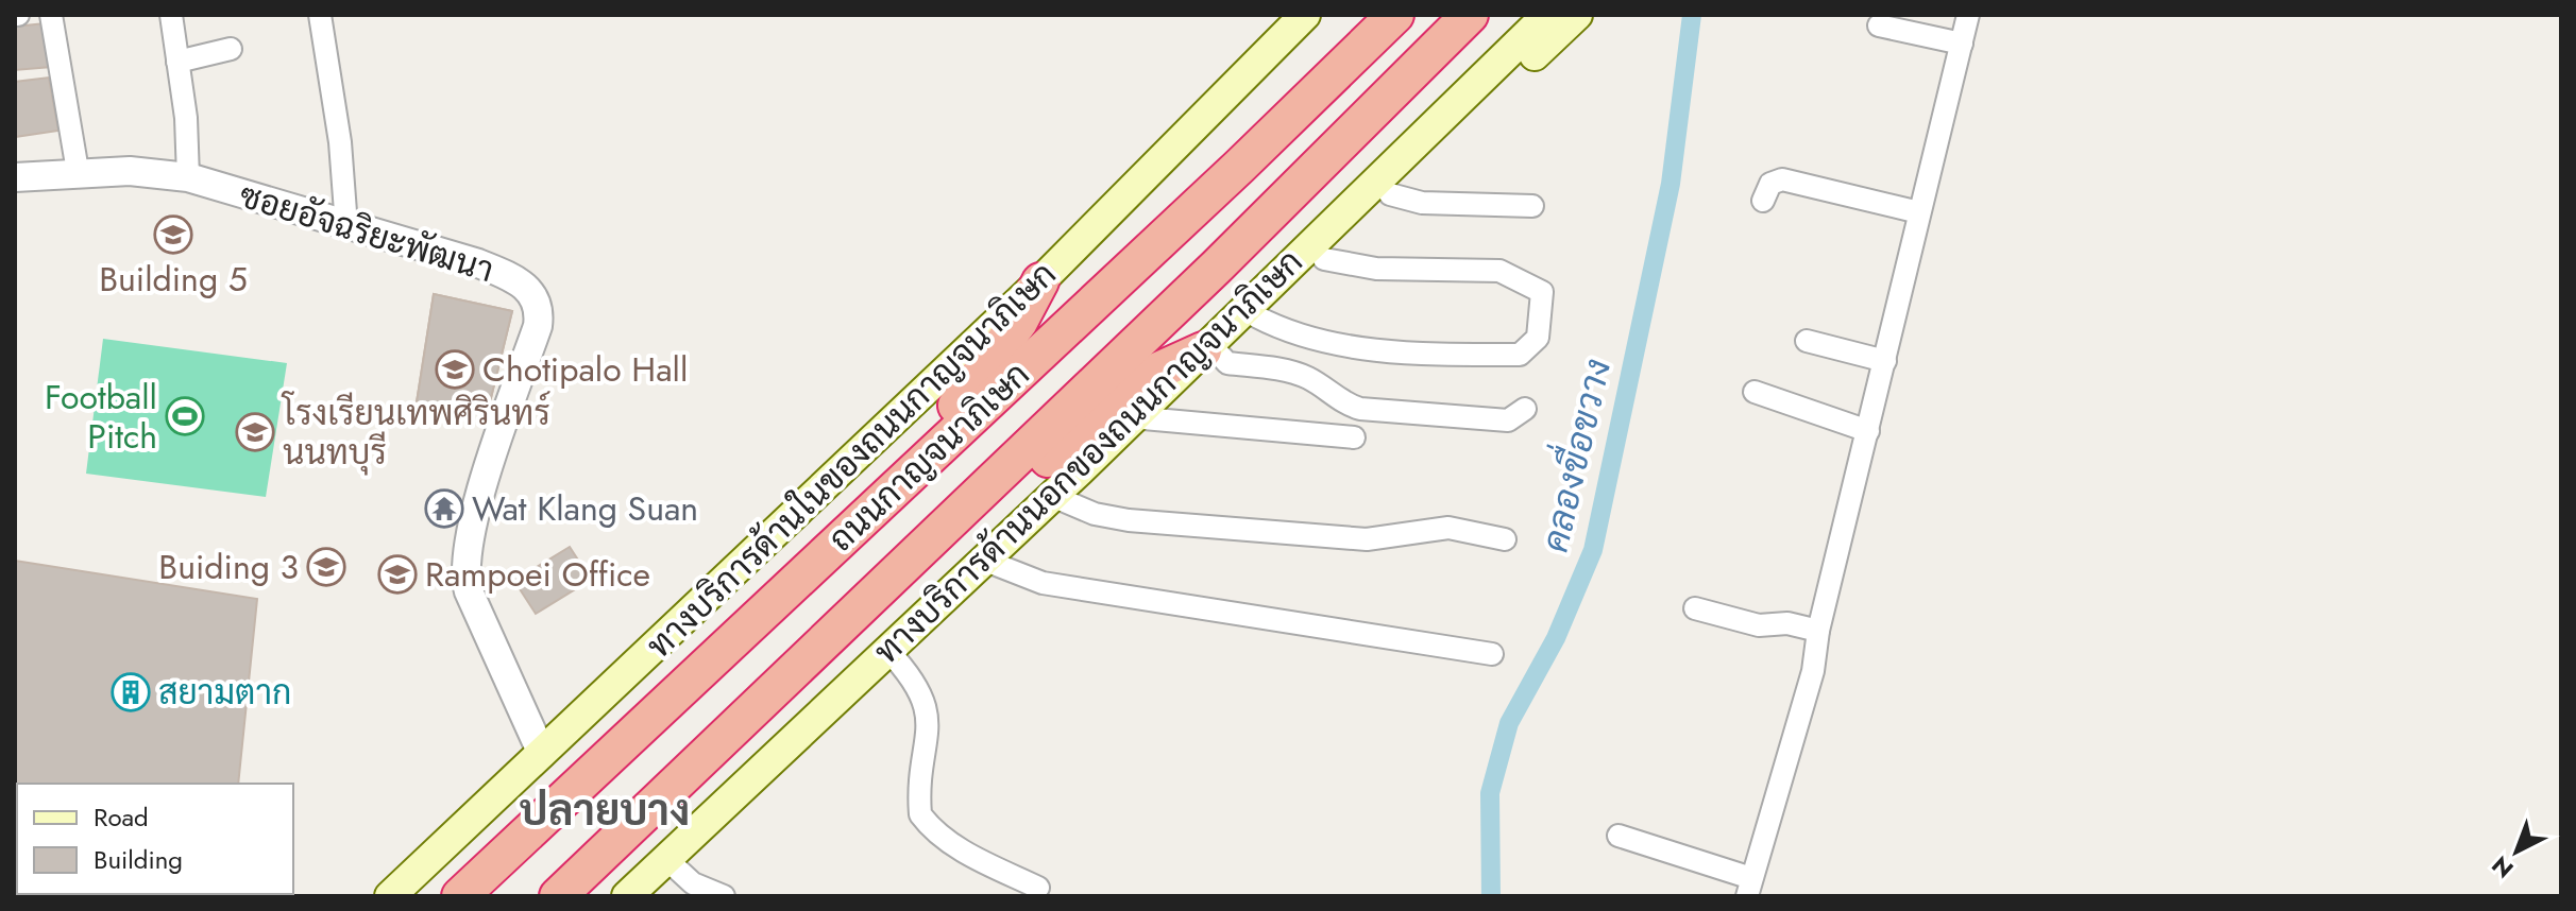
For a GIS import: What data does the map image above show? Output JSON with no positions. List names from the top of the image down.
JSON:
{
  "streets": {
    "highway": ["ถนนกาญจนาภิเษก"],
    "main road": ["ทางบริการด้านนอกของถนนกาญจนาภิเษก", "ทางบริการด้านในของถนนกาญจนาภิเษก"],
    "street": ["ซอยอัจฉริยะพัฒนา"]
  },
  "crossings": [
    ["ซอยอัจฉริยะพัฒนา", "ทางบริการด้านในของถนนกาญจนาภิเษก"]
  ],
  "districts": ["ปลายบาง"],
  "water": ["คลองขื่อขวาง"],
  "places": {
    "school or university": [
      "Building 5",
      "Chotipalo Hall",
      "โรงเรียนเทพศิรินทร์ นนทบุรี",
      "Buiding 3",
      "Rampoei Office"
    ],
    "sports": ["Football Pitch"],
    "temple": ["Wat Klang Suan"],
    "building": ["สยามตาก"]
  },
  "legend": ["Road", "Building"],
  "north": "bottom left"
}
